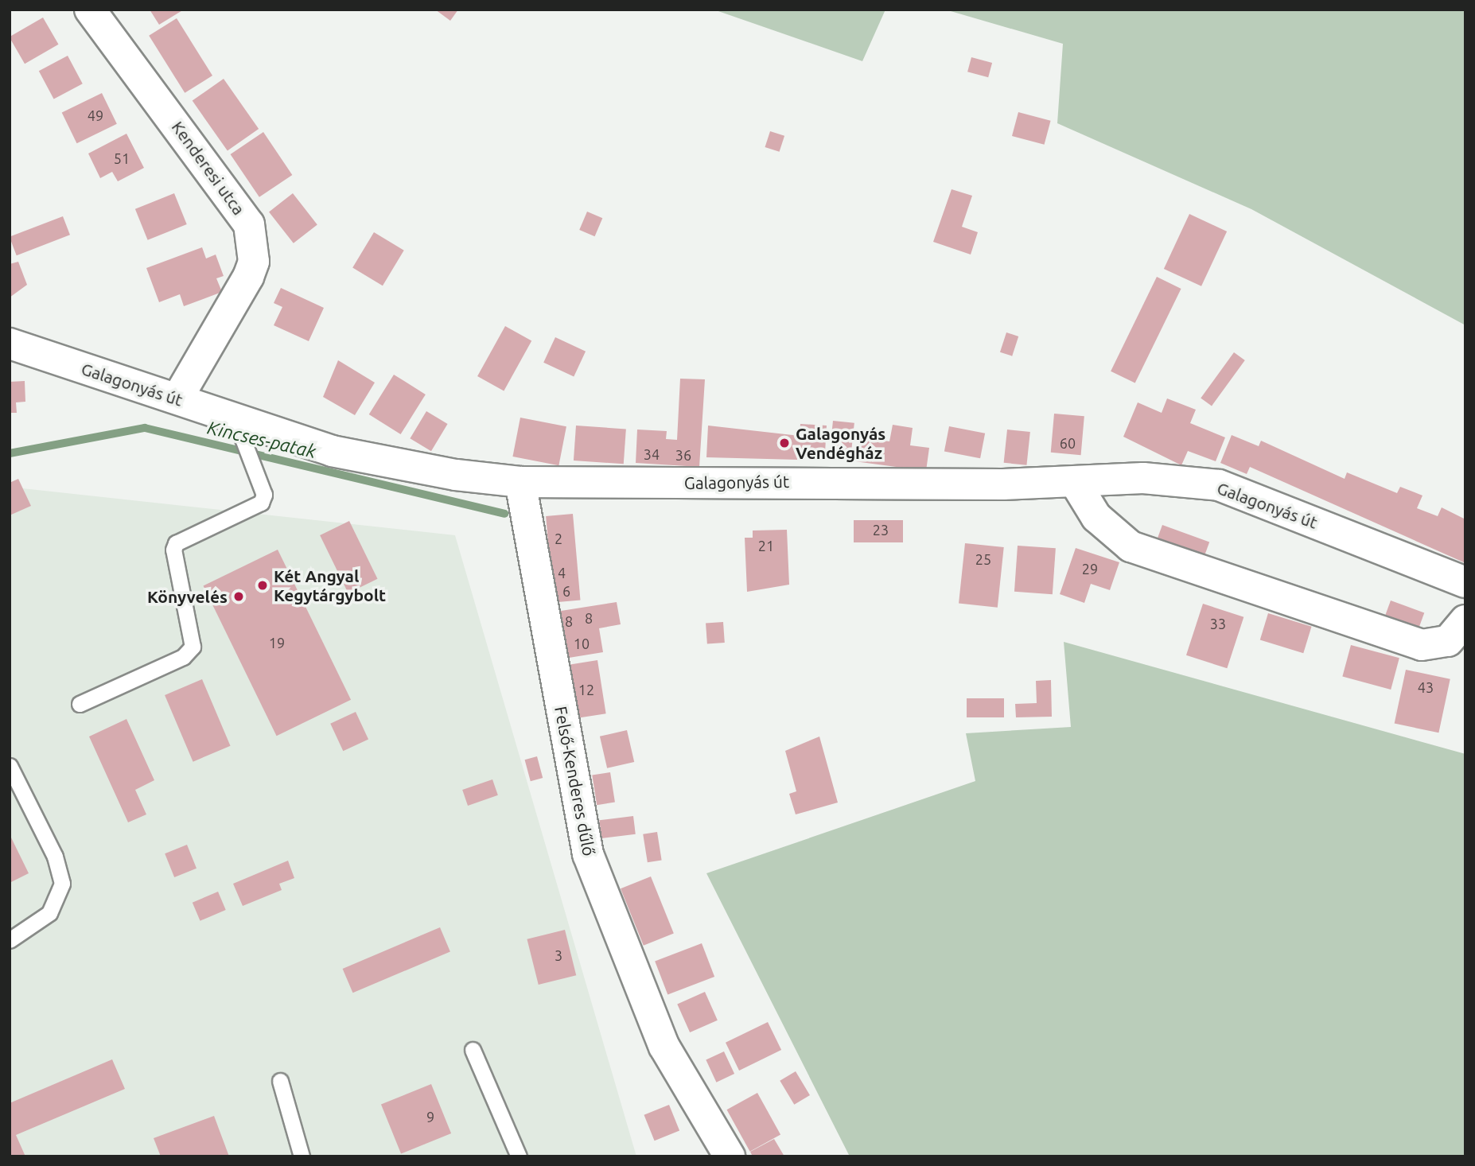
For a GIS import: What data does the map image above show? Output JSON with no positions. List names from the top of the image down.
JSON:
{
  "streets": {
    "street": ["Kenderesi utca", "Galagonyás út", "Felső-Kenderes dűlő"]
  },
  "crossings": [
    ["Kenderesi utca", "Galagonyás út"],
    ["Galagonyás út", "Felső-Kenderes dűlő"]
  ],
  "water": ["Kincses-patak"],
  "places": ["Galagonyás Vendégház", "Két Angyal Kegytárgybolt", "Könyvelés"],
  "house_numbers": [
    "49",
    "51",
    "60",
    "34",
    "36",
    "23",
    "2",
    "21",
    "25",
    "29",
    "4",
    "6",
    "8",
    "8",
    "33",
    "19",
    "10",
    "43",
    "12",
    "3",
    "9"
  ]
}
